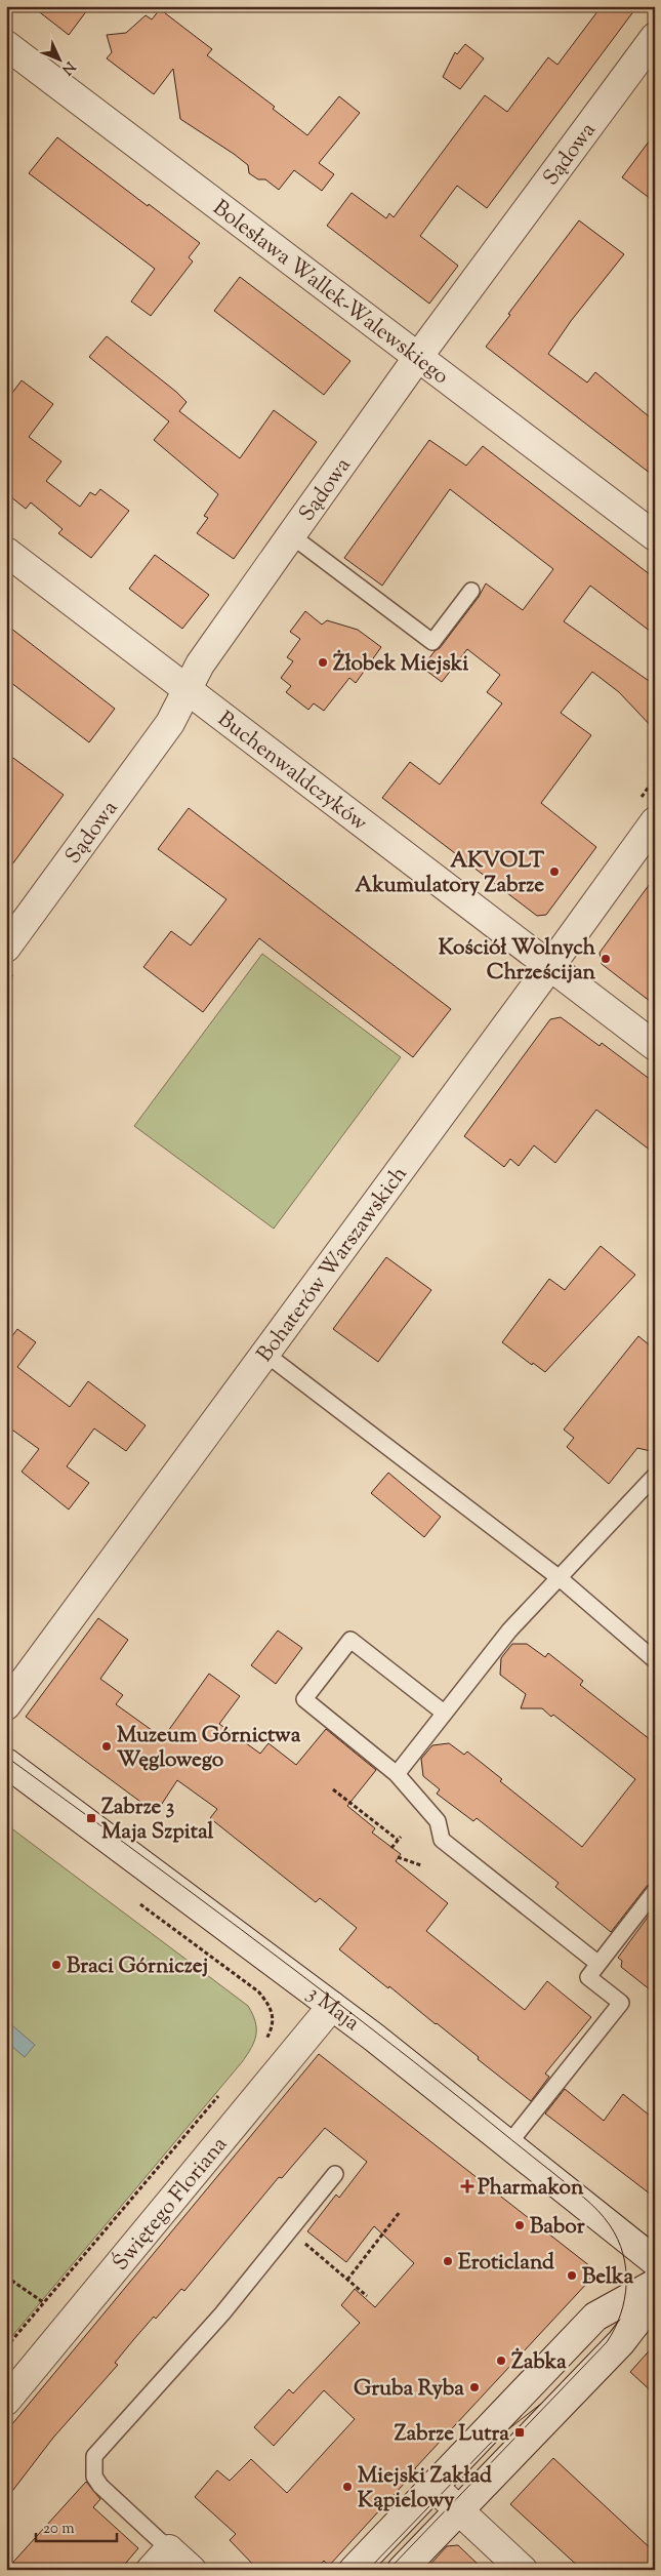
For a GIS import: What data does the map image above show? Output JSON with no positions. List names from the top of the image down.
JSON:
{
  "streets": {
    "street": [
      "Sądowa",
      "Bolesława Wallek-Walewskiego",
      "Buchenwaldczyków",
      "Bohaterów Warszawskich",
      "3 Maja",
      "Świętego Floriana"
    ]
  },
  "crossings": [
    ["Sądowa", "Bolesława Wallek-Walewskiego"],
    ["Sądowa", "Buchenwaldczyków"],
    ["Buchenwaldczyków", "Bohaterów Warszawskich"],
    ["3 Maja", "Świętego Floriana"]
  ],
  "places": {
    "other": [
      "Żłobek Miejski",
      "AKVOLT Akumulatory Zabrze",
      "Kościół Wolnych Chrześcijan",
      "Muzeum Górnictwa Węglowego",
      "Braci Górniczej",
      "Babor",
      "Eroticland",
      "Belka",
      "Żabka",
      "Gruba Ryba",
      "Miejski Zakład Kąpielowy"
    ],
    "transit": ["Zabrze 3 Maja Szpital", "Zabrze Lutra"],
    "health": ["Pharmakon"]
  },
  "scale_bar": "20 m",
  "north": "bottom right"
}
